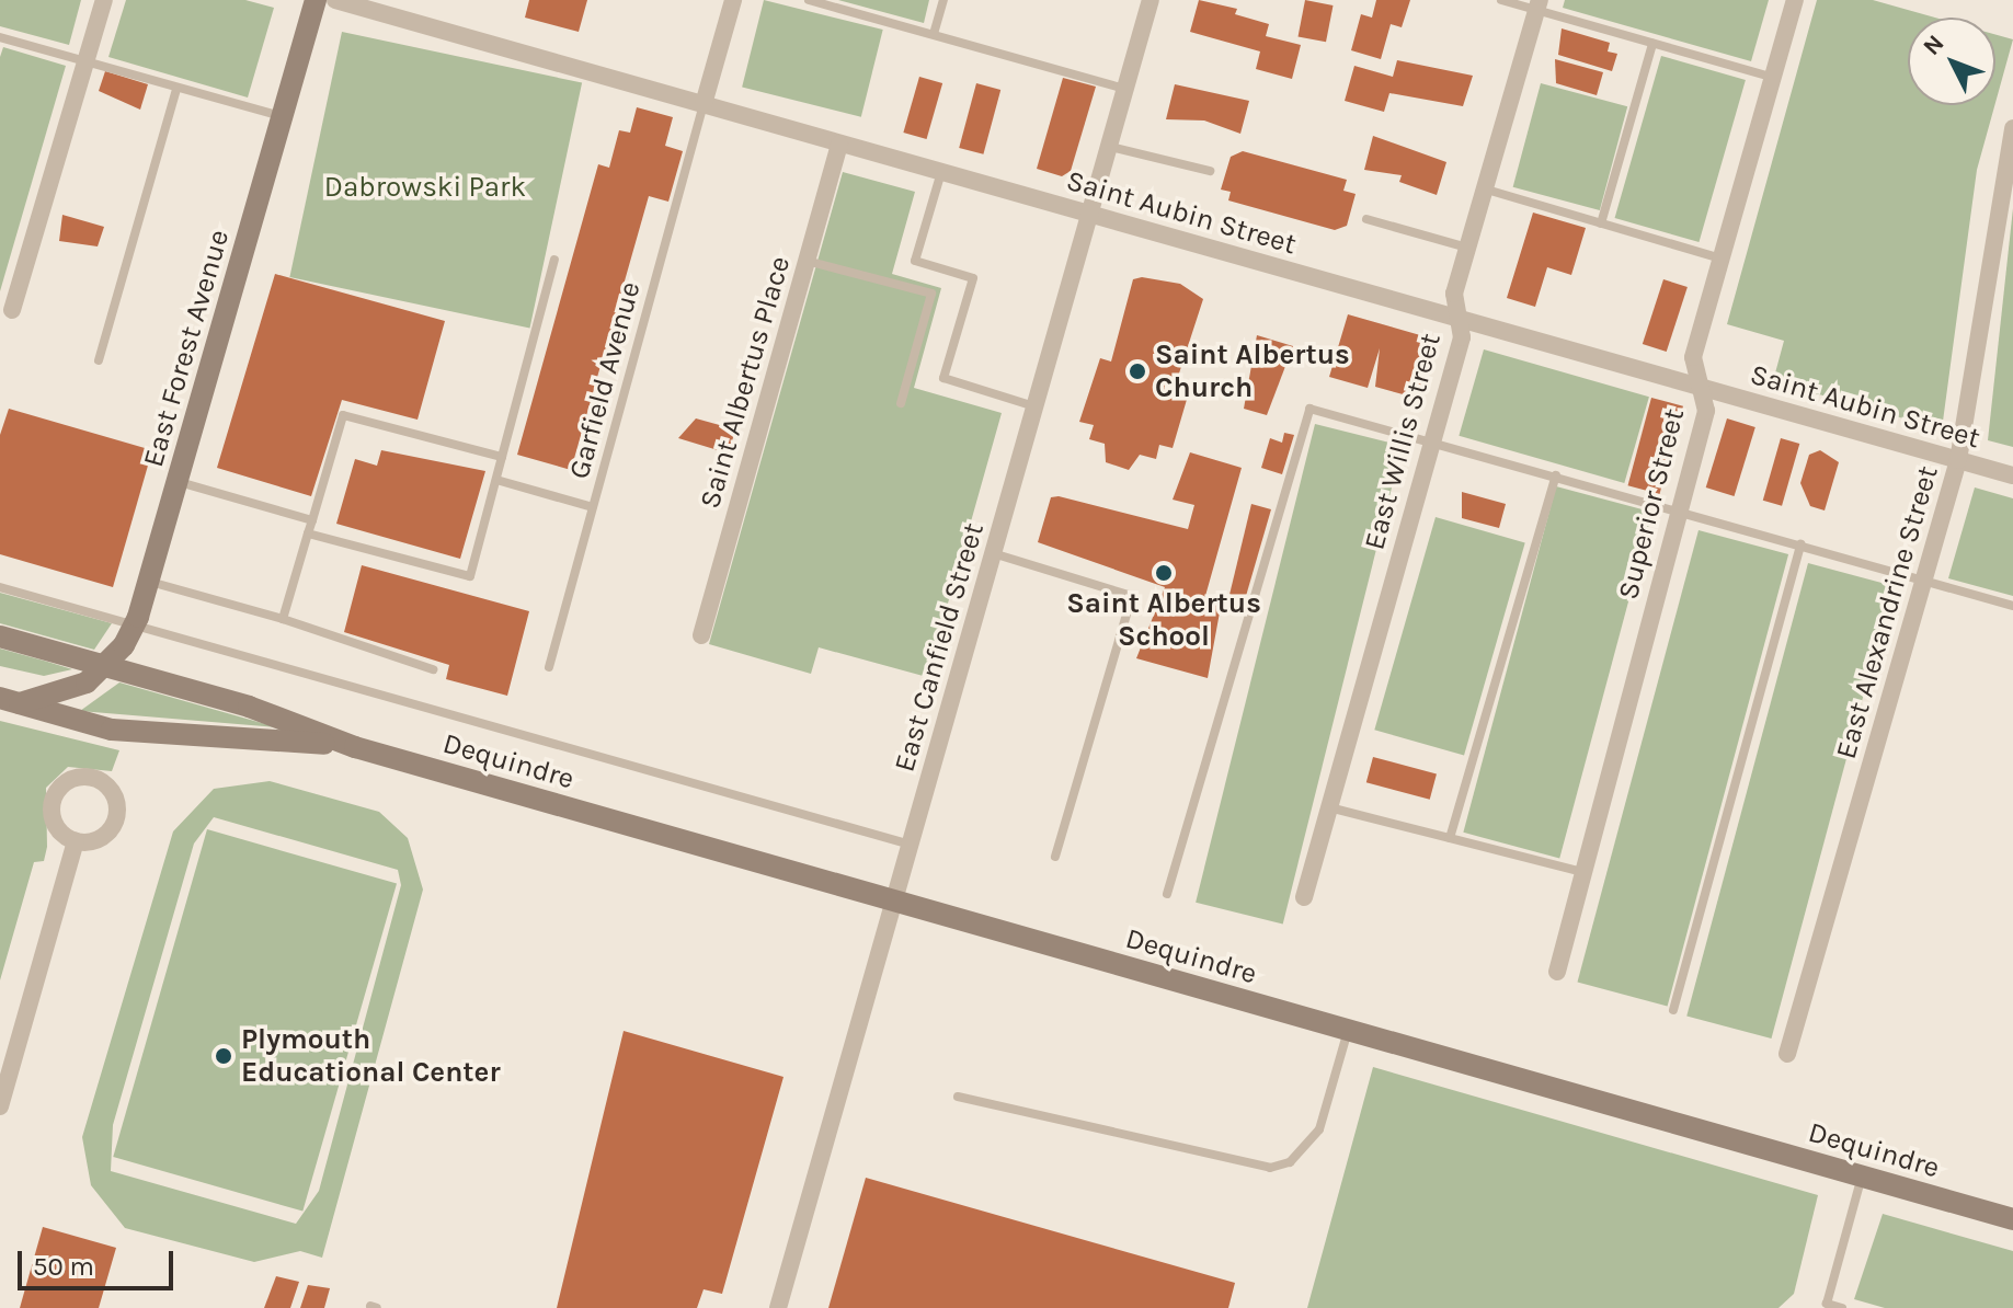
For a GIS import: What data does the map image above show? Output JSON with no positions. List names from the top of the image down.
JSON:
{
  "streets": {
    "street": [
      "Saint Aubin Street",
      "East Forest Avenue",
      "Saint Albertus Place",
      "East Willis Street",
      "Superior Street",
      "East Alexandrine Street",
      "East Canfield Street",
      "Dequindre"
    ],
    "lane": ["Garfield Avenue"]
  },
  "crossings": [
    ["Saint Aubin Street", "Garfield Avenue"],
    ["Saint Aubin Street", "Saint Albertus Place"],
    ["Saint Aubin Street", "East Willis Street"],
    ["Saint Aubin Street", "Superior Street"],
    ["Saint Aubin Street", "East Alexandrine Street"],
    ["Saint Aubin Street", "East Canfield Street"],
    ["East Forest Avenue", "Dequindre"],
    ["East Canfield Street", "Dequindre"]
  ],
  "parks": ["Dabrowski Park"],
  "places": ["Saint Albertus Church", "Saint Albertus School", "Plymouth Educational Center"],
  "scale_bar": "50 m",
  "north": "top left"
}
